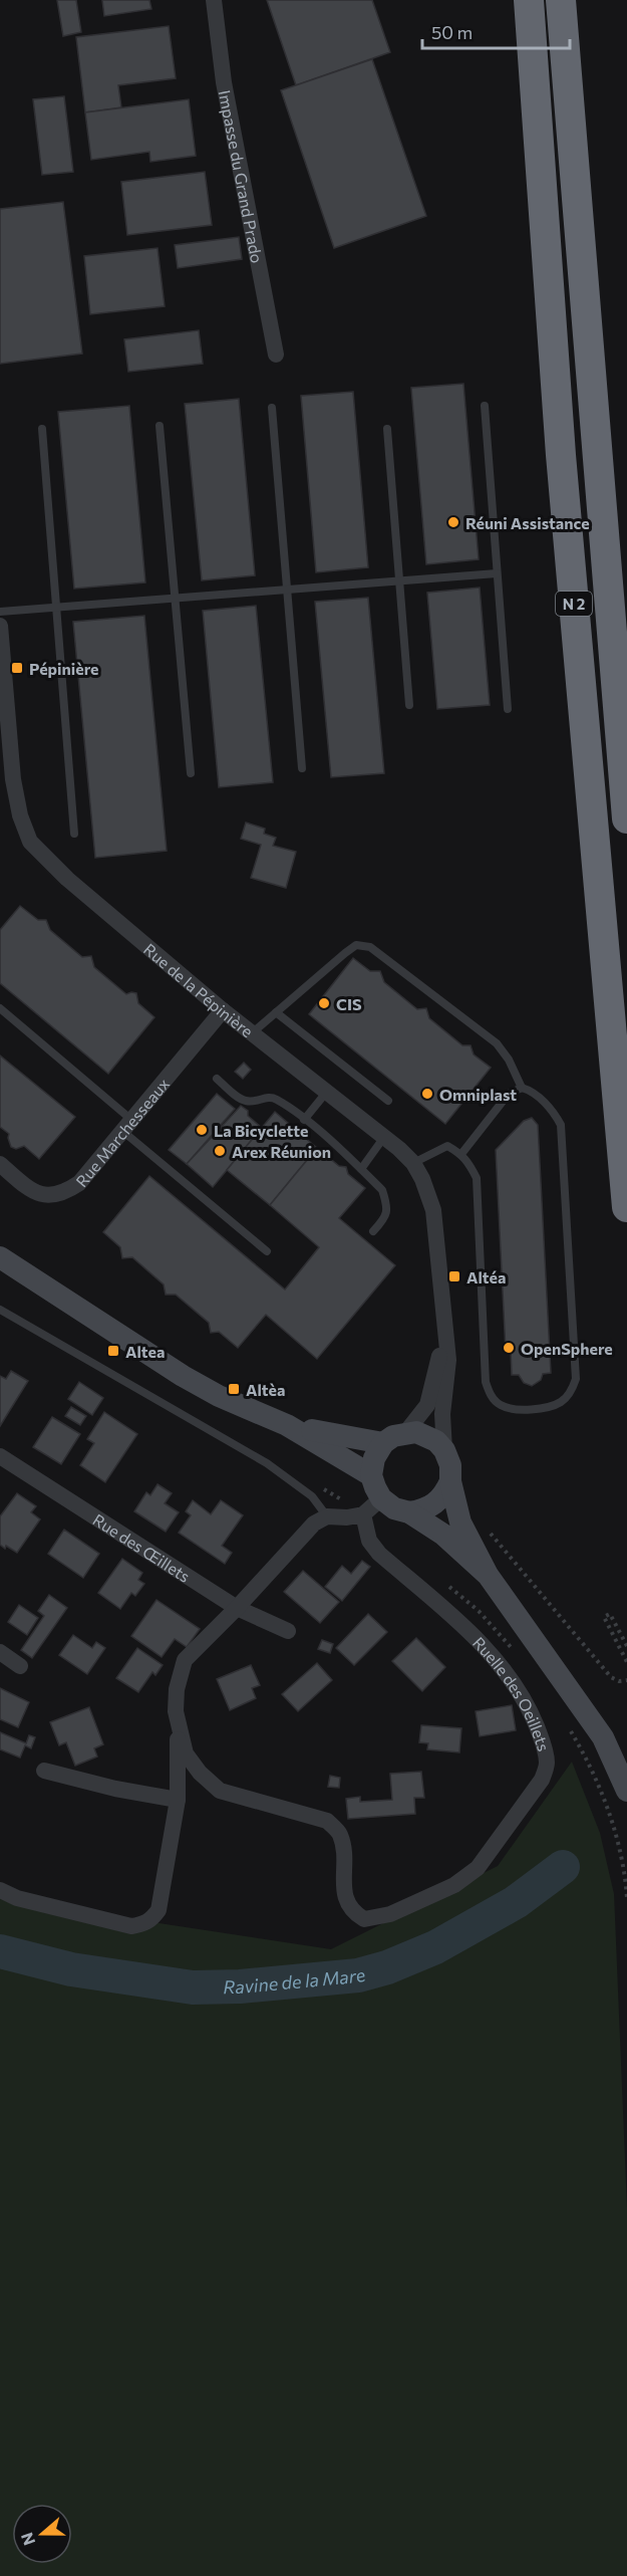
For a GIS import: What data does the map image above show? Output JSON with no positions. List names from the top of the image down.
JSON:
{
  "streets": {
    "highway": ["N 2"],
    "street": [
      "Impasse du Grand Prado",
      "Rue de la Pépinière",
      "Rue Marchesseaux",
      "Rue des Œillets",
      "Ruelle des Oeillets"
    ]
  },
  "crossings": [
    ["Rue de la Pépinière", "Rue Marchesseaux"],
    ["Rue des Œillets", "Ruelle des Oeillets"]
  ],
  "water": ["Ravine de la Mare"],
  "places": {
    "other": [
      "Réuni Assistance",
      "CIS",
      "Omniplast",
      "La Bicyclette",
      "Arex Réunion",
      "OpenSphere"
    ],
    "transit": [
      "Pépinière",
      "Altéa",
      "Altea",
      "Altèa"
    ]
  },
  "scale_bar": "50 m",
  "north": "left"
}
